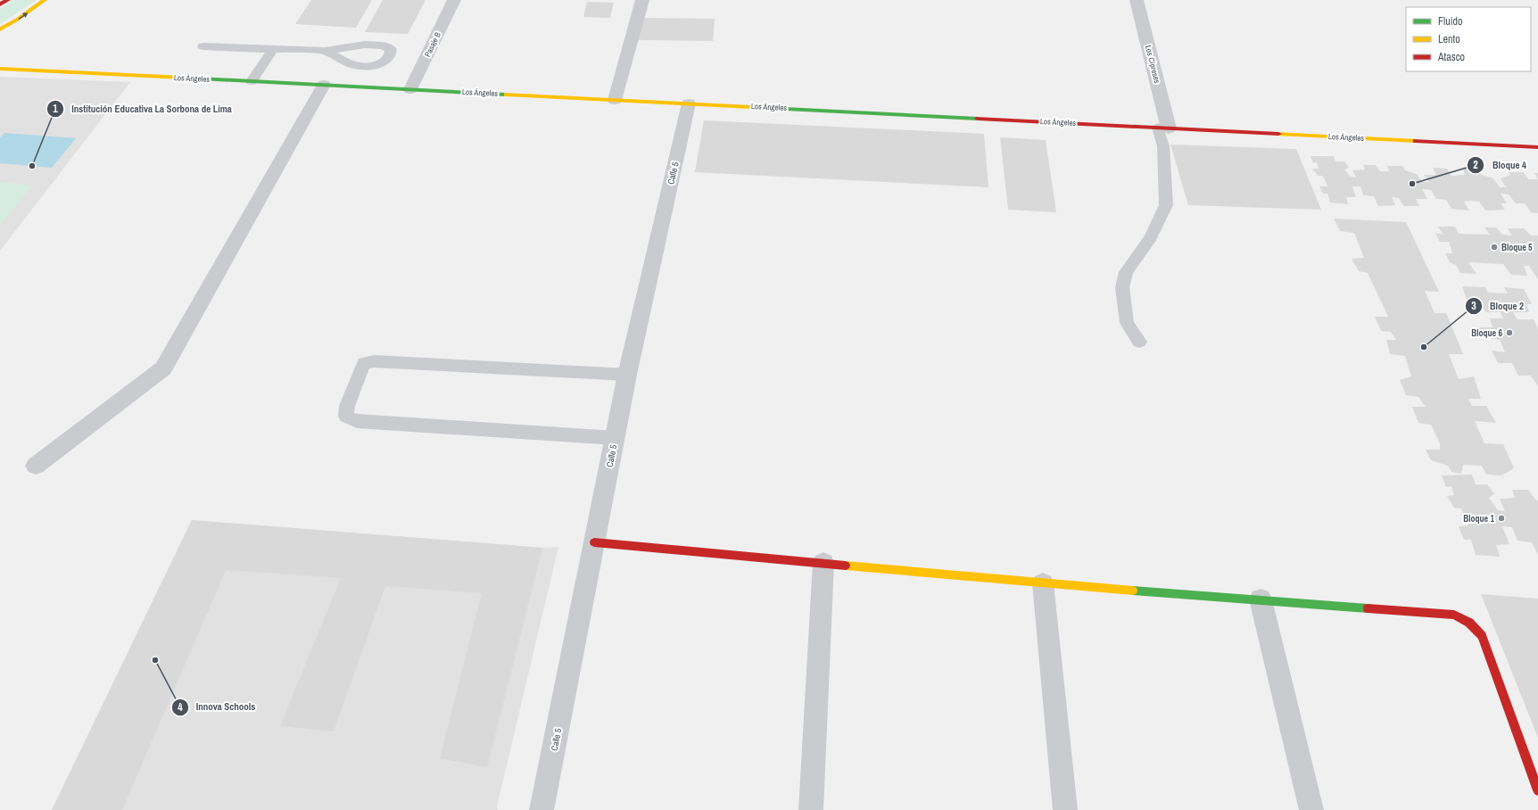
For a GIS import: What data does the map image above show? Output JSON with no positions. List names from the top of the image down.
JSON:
{
  "streets": {
    "street": [
      "Pasaje B",
      "Los Cipreses",
      "Los Ángeles",
      "Calle 5"
    ]
  },
  "crossings": [
    ["Pasaje B", "Los Ángeles"],
    ["Los Cipreses", "Los Ángeles"],
    ["Los Ángeles", "Calle 5"]
  ],
  "places": [
    "Institución Educativa La Sorbona de Lima",
    "Bloque 4",
    "Bloque 5",
    "Bloque 6",
    "Bloque 2",
    "Bloque 1",
    "Innova Schools"
  ],
  "legend": ["Fluido", "Lento", "Atasco"]
}
